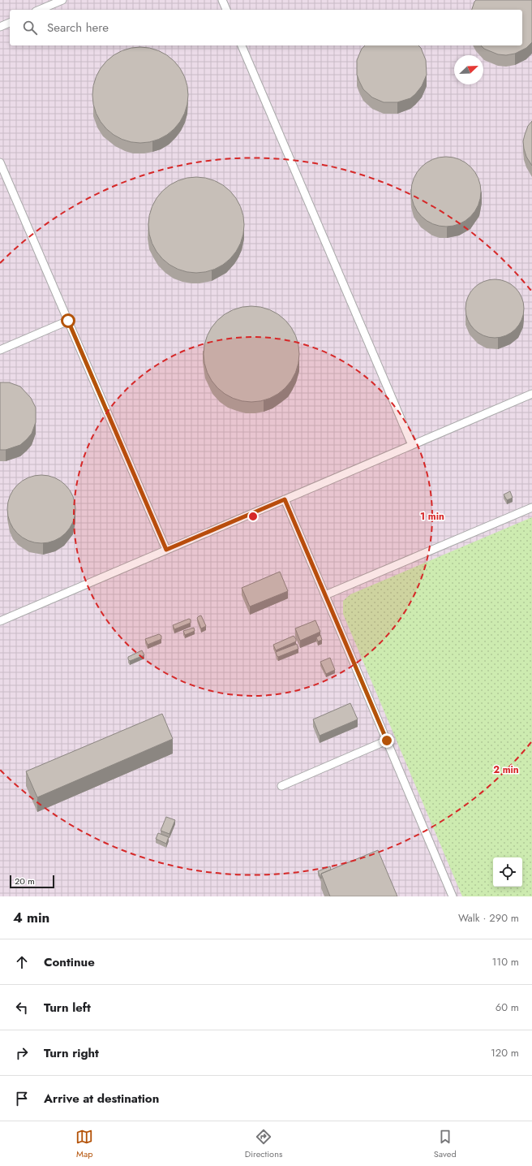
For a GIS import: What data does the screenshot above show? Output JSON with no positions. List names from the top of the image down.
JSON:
{
  "scale_bar": "20 m",
  "north": "top right",
  "page": {
    "search": "Search here",
    "scale": "20 m",
    "heading": ["4 min", "Walk · 290 m"],
    "list": [
      ["Continue", "110 m"],
      ["Turn left", "60 m"],
      ["Turn right", "120 m"],
      "Arrive at destination"
    ],
    "nav": ["Map", "Directions", "Saved"]
  },
  "rings": ["1 min", "2 min"]
}
